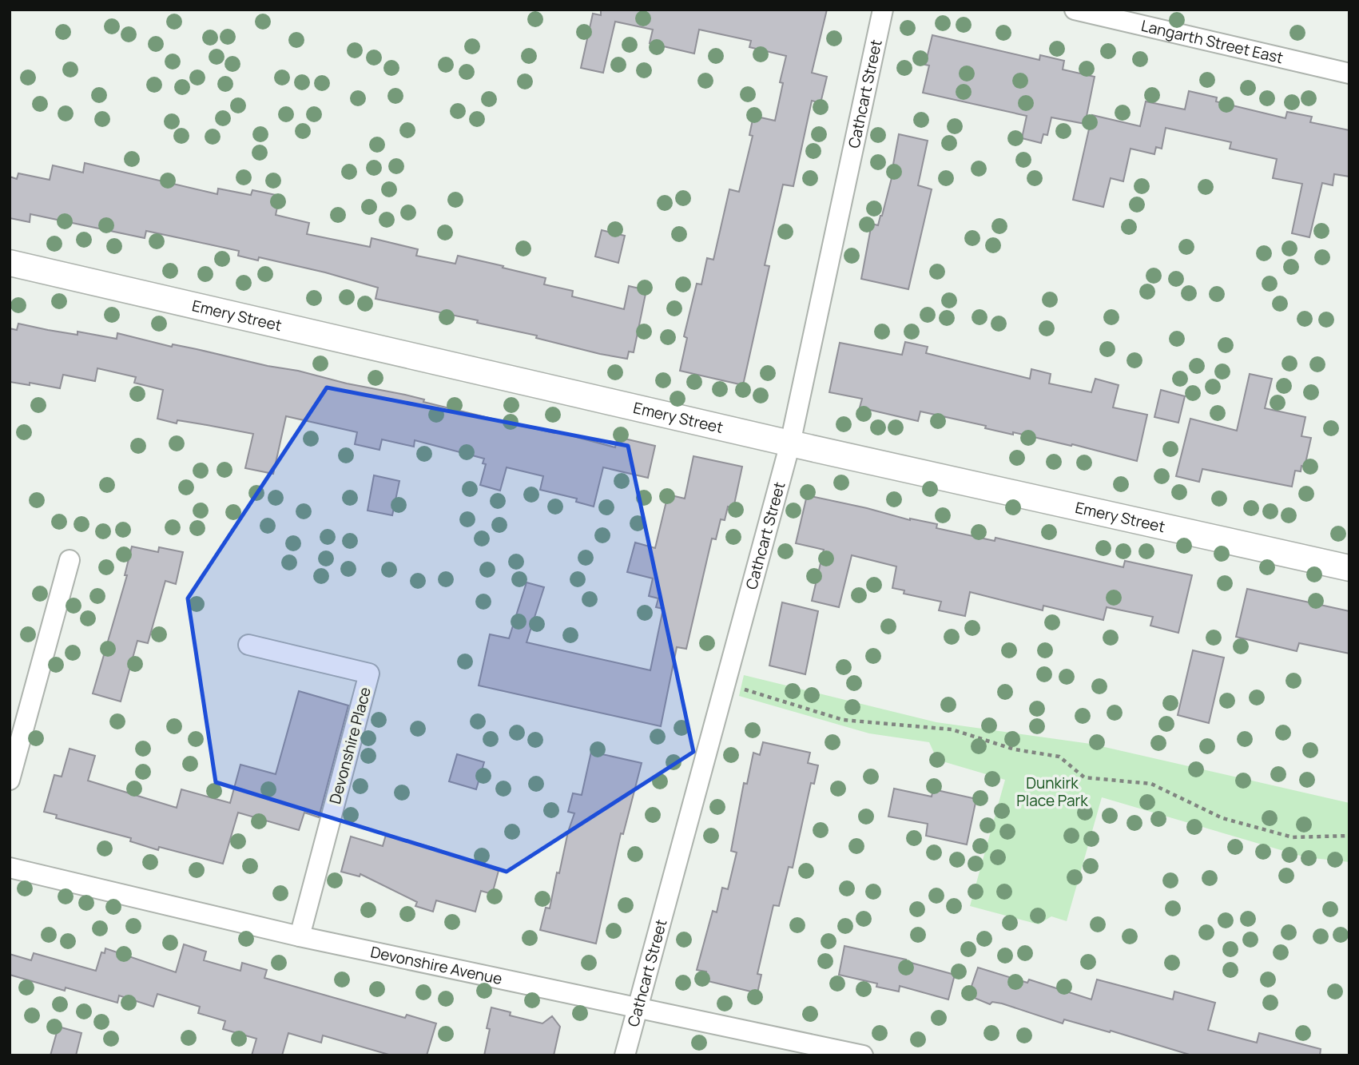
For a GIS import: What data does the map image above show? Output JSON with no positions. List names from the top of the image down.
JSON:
{
  "streets": {
    "street": [
      "Langarth Street East",
      "Cathcart Street",
      "Emery Street",
      "Devonshire Place",
      "Devonshire Avenue"
    ]
  },
  "crossings": [
    ["Cathcart Street", "Emery Street"],
    ["Cathcart Street", "Devonshire Avenue"],
    ["Devonshire Place", "Devonshire Avenue"]
  ],
  "parks": ["Dunkirk Place Park"]
}
